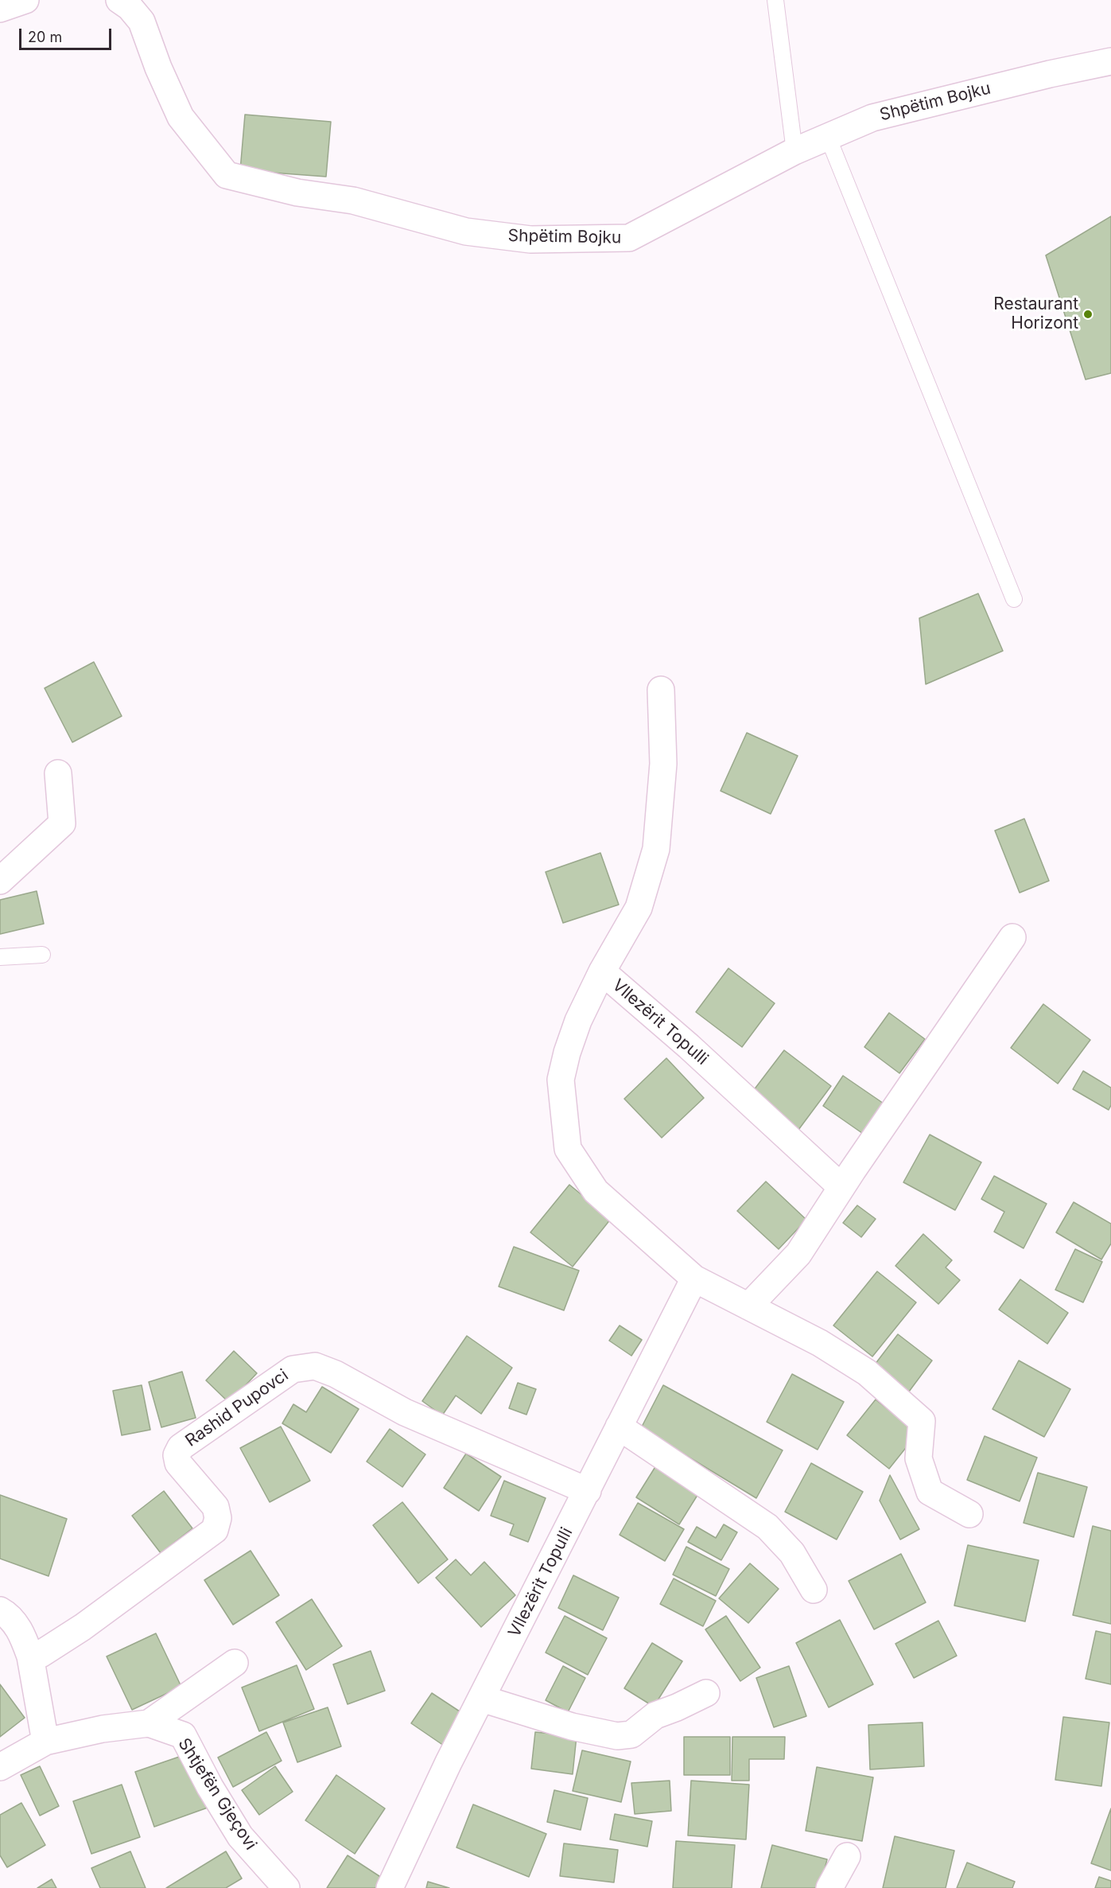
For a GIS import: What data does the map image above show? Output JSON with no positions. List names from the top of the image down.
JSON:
{
  "streets": {
    "street": [
      "Shpëtim Bojku",
      "Vllezërit Topulli",
      "Rashid Pupovci",
      "Shtjefën Gjeçovi"
    ]
  },
  "crossings": [
    ["Vllezërit Topulli", "Rashid Pupovci"]
  ],
  "places": ["Restaurant Horizont"],
  "scale_bar": "20 m"
}
